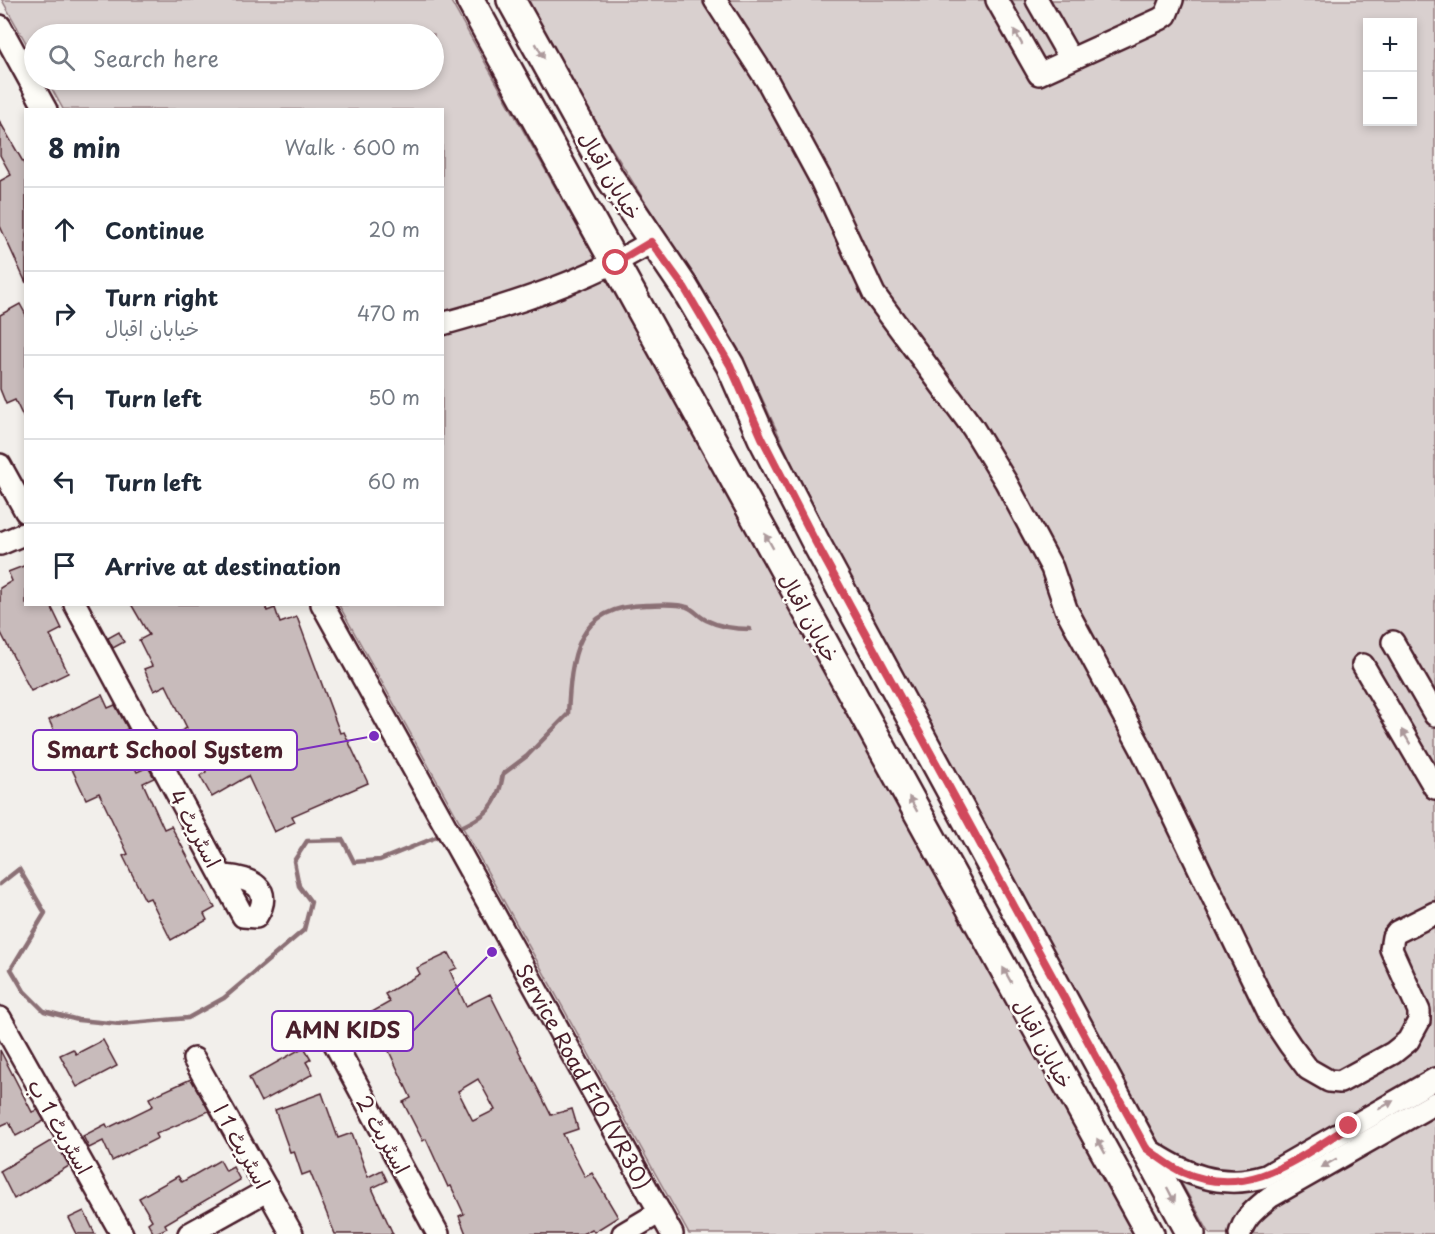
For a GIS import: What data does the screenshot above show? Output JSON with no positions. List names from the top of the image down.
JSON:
{
  "streets": {
    "main road": ["خیابان اقبال"],
    "street": [
      "اسٹریٹ 4",
      "Service Road F10 (VR30)",
      "اسٹریٹ 1 ب",
      "اسٹریٹ 2",
      "اسٹریٹ 1 ا"
    ]
  },
  "places": ["Smart School System", "AMN KIDS"],
  "page": {
    "map_buttons": ["+", "−"],
    "search": "Search here",
    "heading": ["8 min", "Walk · 600 m"],
    "list": [
      ["Continue", "20 m"],
      ["Turn right", "خیابان اقبال", "470 m"],
      ["Turn left", "50 m"],
      ["Turn left", "60 m"],
      "Arrive at destination"
    ]
  }
}
